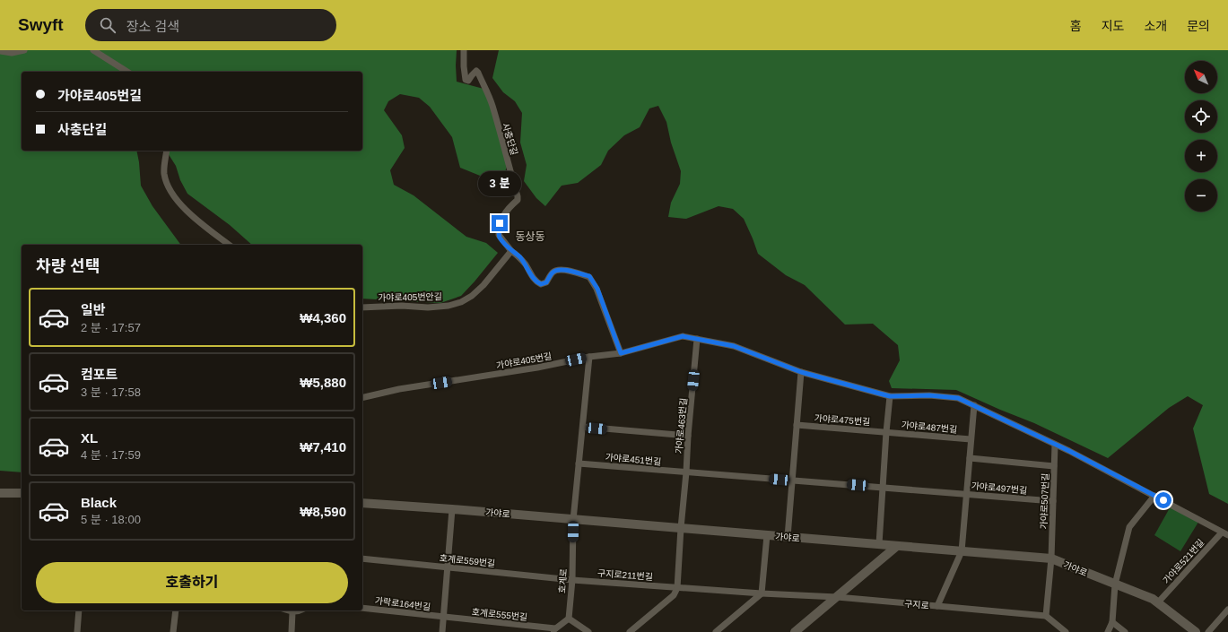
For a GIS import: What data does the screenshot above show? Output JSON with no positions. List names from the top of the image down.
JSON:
{
  "streets": {
    "main road": ["가야로"],
    "street": [
      "사충단길",
      "가야로405번안길",
      "가야로405번길",
      "가야로475번길",
      "가야로463번길",
      "가야로487번길",
      "가야로451번길",
      "가야로497번길",
      "가야로507번길",
      "호계로559번길",
      "가야로521번길",
      "구지로211번길",
      "호계로",
      "가락로164번길",
      "구지로",
      "호계로555번길"
    ]
  },
  "crossings": [
    ["사충단길", "가야로405번안길"],
    ["가야로405번길", "가야로463번길"],
    ["가야로405번길", "가야로497번길"],
    ["가야로405번길", "가야로507번길"],
    ["가야로405번길", "가야로521번길"],
    ["가야로475번길", "가야로487번길"],
    ["가야로463번길", "가야로451번길"],
    ["가야로463번길", "가야로"],
    ["가야로487번길", "가야로497번길"],
    ["가야로497번길", "가야로507번길"],
    ["가야로497번길", "가야로"],
    ["가야로497번길", "구지로"],
    ["가야로507번길", "가야로"],
    ["가야로", "가야로521번길"],
    ["가야로", "호계로"],
    ["가야로", "구지로"],
    ["호계로559번길", "구지로211번길"],
    ["호계로559번길", "호계로"],
    ["구지로211번길", "호계로"],
    ["구지로211번길", "구지로"],
    ["호계로", "호계로555번길"],
    ["가락로164번길", "호계로555번길"]
  ],
  "districts": ["동상동"],
  "north": "top left",
  "page": {
    "header": "Swyft",
    "search": "장소 검색",
    "nav": [
      "홈",
      "지도",
      "소개",
      "문의"
    ],
    "map_buttons": ["+", "−"],
    "banner": ["가야로405번길", "사충단길"],
    "bubble": "3 분",
    "heading": "차량 선택",
    "list": [
      {
        "name": "일반",
        "note": "2 분 · 17:57",
        "value": "₩4,360"
      },
      {
        "name": "컴포트",
        "note": "3 분 · 17:58",
        "value": "₩5,880"
      },
      {
        "name": "XL",
        "note": "4 분 · 17:59",
        "value": "₩7,410"
      },
      {
        "name": "Black",
        "note": "5 분 · 18:00",
        "value": "₩8,590"
      }
    ],
    "buttons": "호출하기"
  }
}
